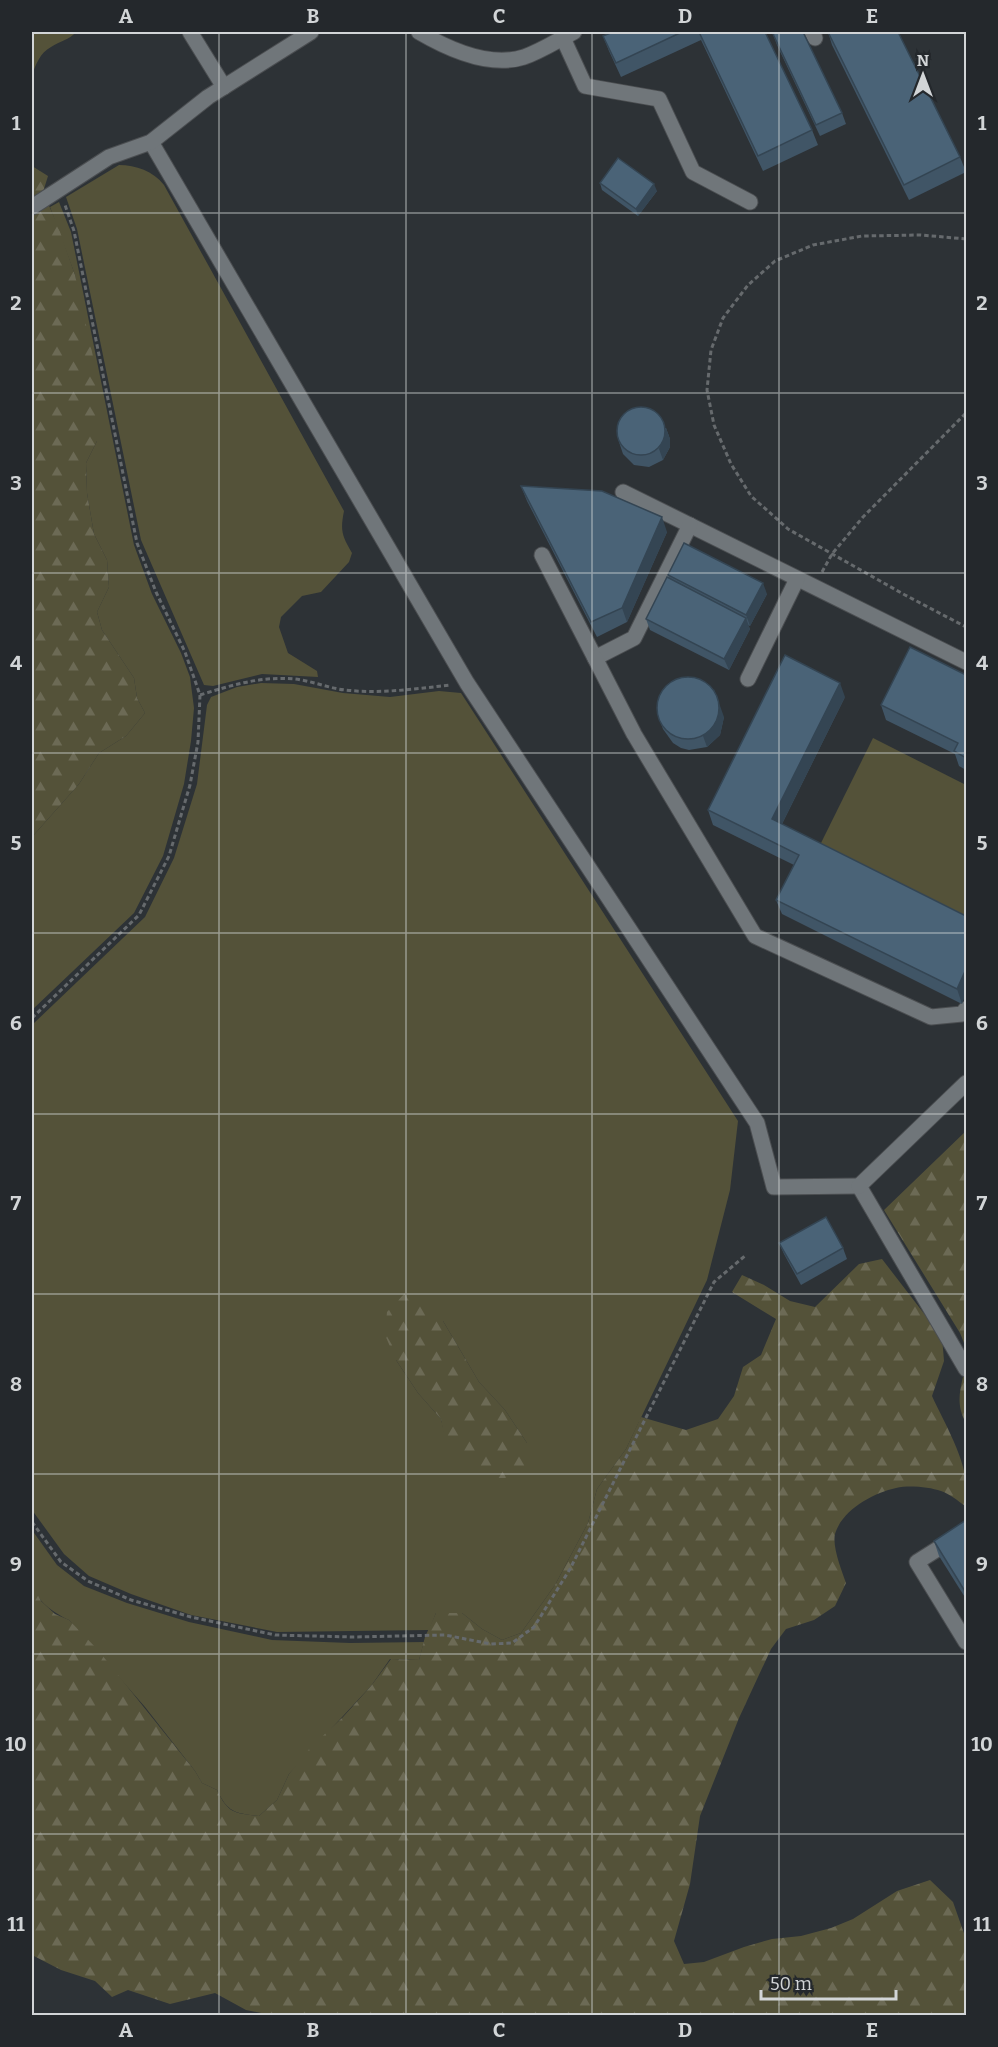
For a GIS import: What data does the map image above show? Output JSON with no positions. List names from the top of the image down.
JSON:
{
  "scale_bar": "50 m",
  "north": "top",
  "grid": {
    "columns": [
      "A",
      "B",
      "C",
      "D",
      "E"
    ],
    "rows": [
      "1",
      "2",
      "3",
      "4",
      "5",
      "6",
      "7",
      "8",
      "9",
      "10",
      "11"
    ]
  }
}
